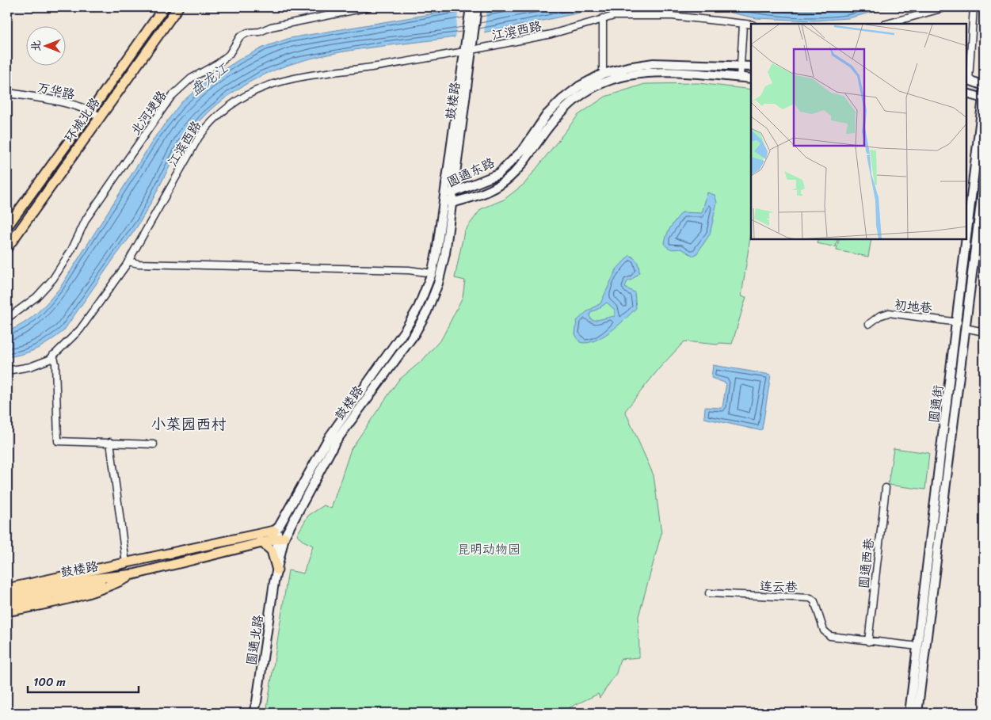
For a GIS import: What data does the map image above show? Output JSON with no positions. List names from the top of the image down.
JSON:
{
  "streets": {
    "main road": [
      "鼓楼路",
      "环城北路",
      "圆通东路",
      "圆通街",
      "圆通北路"
    ],
    "street": [
      "江滨西路",
      "万华路",
      "北河埂路",
      "初地巷",
      "圆通西巷",
      "连云巷"
    ]
  },
  "crossings": [
    ["江滨西路", "鼓楼路"],
    ["万华路", "环城北路"],
    ["鼓楼路", "圆通东路"],
    ["鼓楼路", "圆通北路"],
    ["初地巷", "圆通街"],
    ["圆通街", "连云巷"],
    ["圆通西巷", "连云巷"]
  ],
  "districts": ["小菜园西村"],
  "water": ["盘龙江"],
  "parks": ["昆明动物园"],
  "scale_bar": "100 m",
  "north": "left"
}
